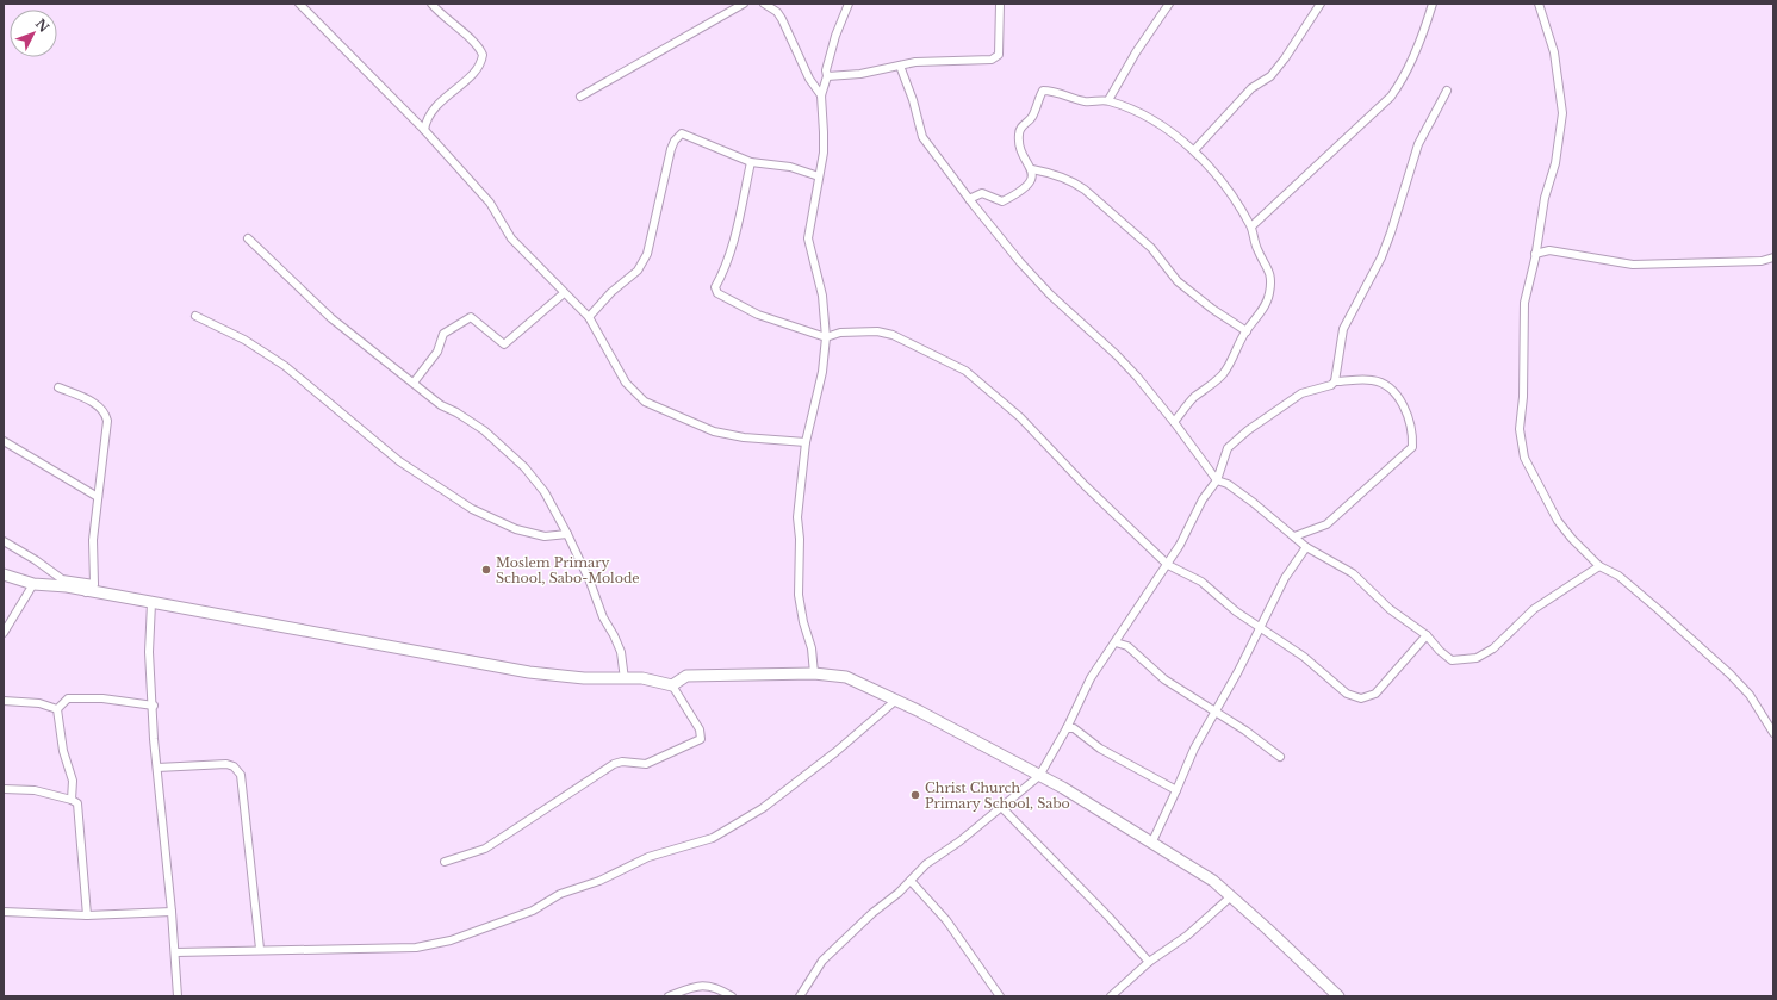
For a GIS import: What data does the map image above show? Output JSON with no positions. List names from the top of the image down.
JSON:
{
  "places": ["Moslem Primary School, Sabo-Molode", "Christ Church Primary School, Sabo"],
  "north": "top right"
}
